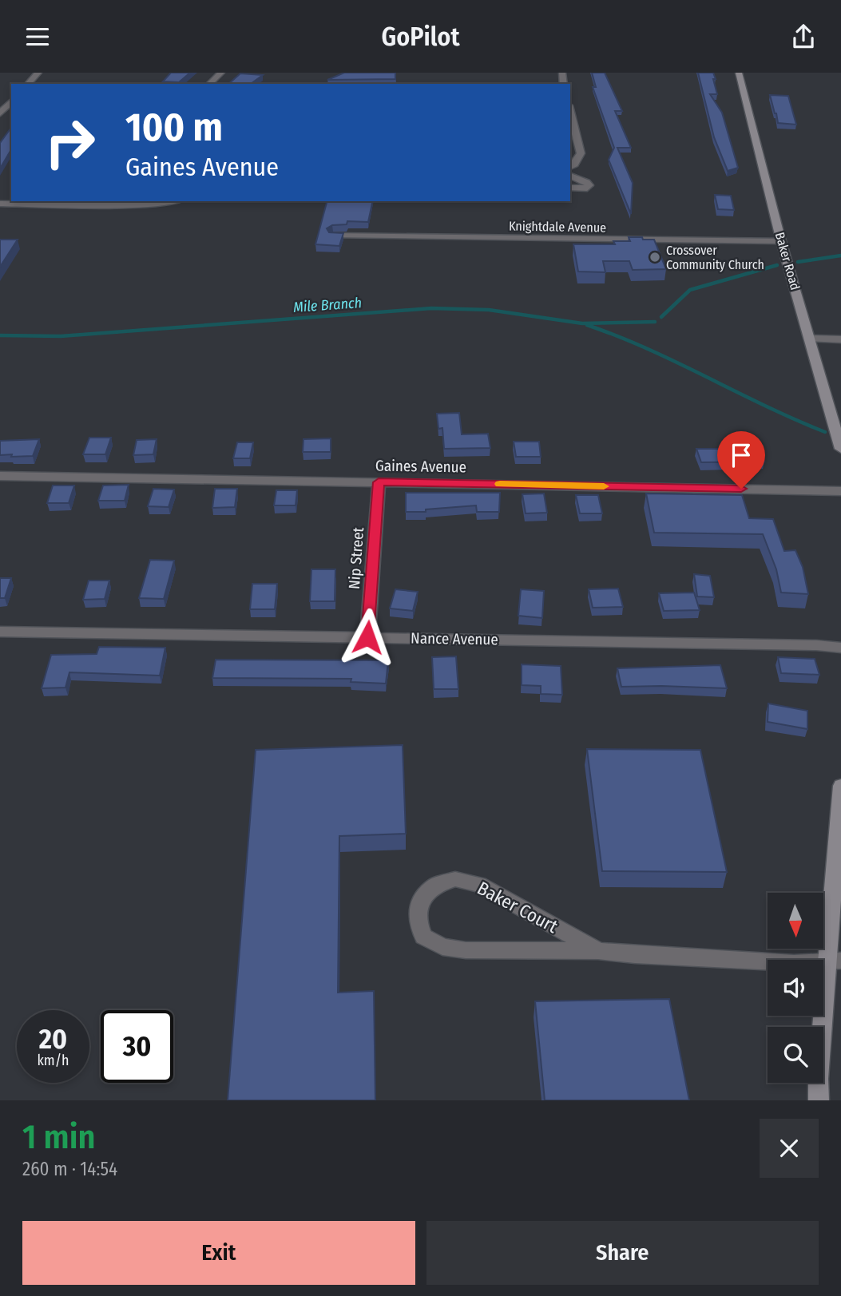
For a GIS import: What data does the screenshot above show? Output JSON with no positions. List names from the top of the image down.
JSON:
{
  "streets": {
    "street": [
      "Knightdale Avenue",
      "Baker Road",
      "Gaines Avenue",
      "Nip Street",
      "Nance Avenue",
      "Baker Court"
    ]
  },
  "crossings": [
    ["Knightdale Avenue", "Baker Road"],
    ["Gaines Avenue", "Nip Street"],
    ["Nip Street", "Nance Avenue"]
  ],
  "water": ["Mile Branch"],
  "places": ["Crossover Community Church"],
  "north": "bottom",
  "page": {
    "header": "GoPilot",
    "turn": ["100 m", "Gaines Avenue"],
    "speed": "20 km/h",
    "limit": "30",
    "heading": ["1 min", "260 m · 14:54"],
    "buttons": ["Exit", "Share"]
  }
}
